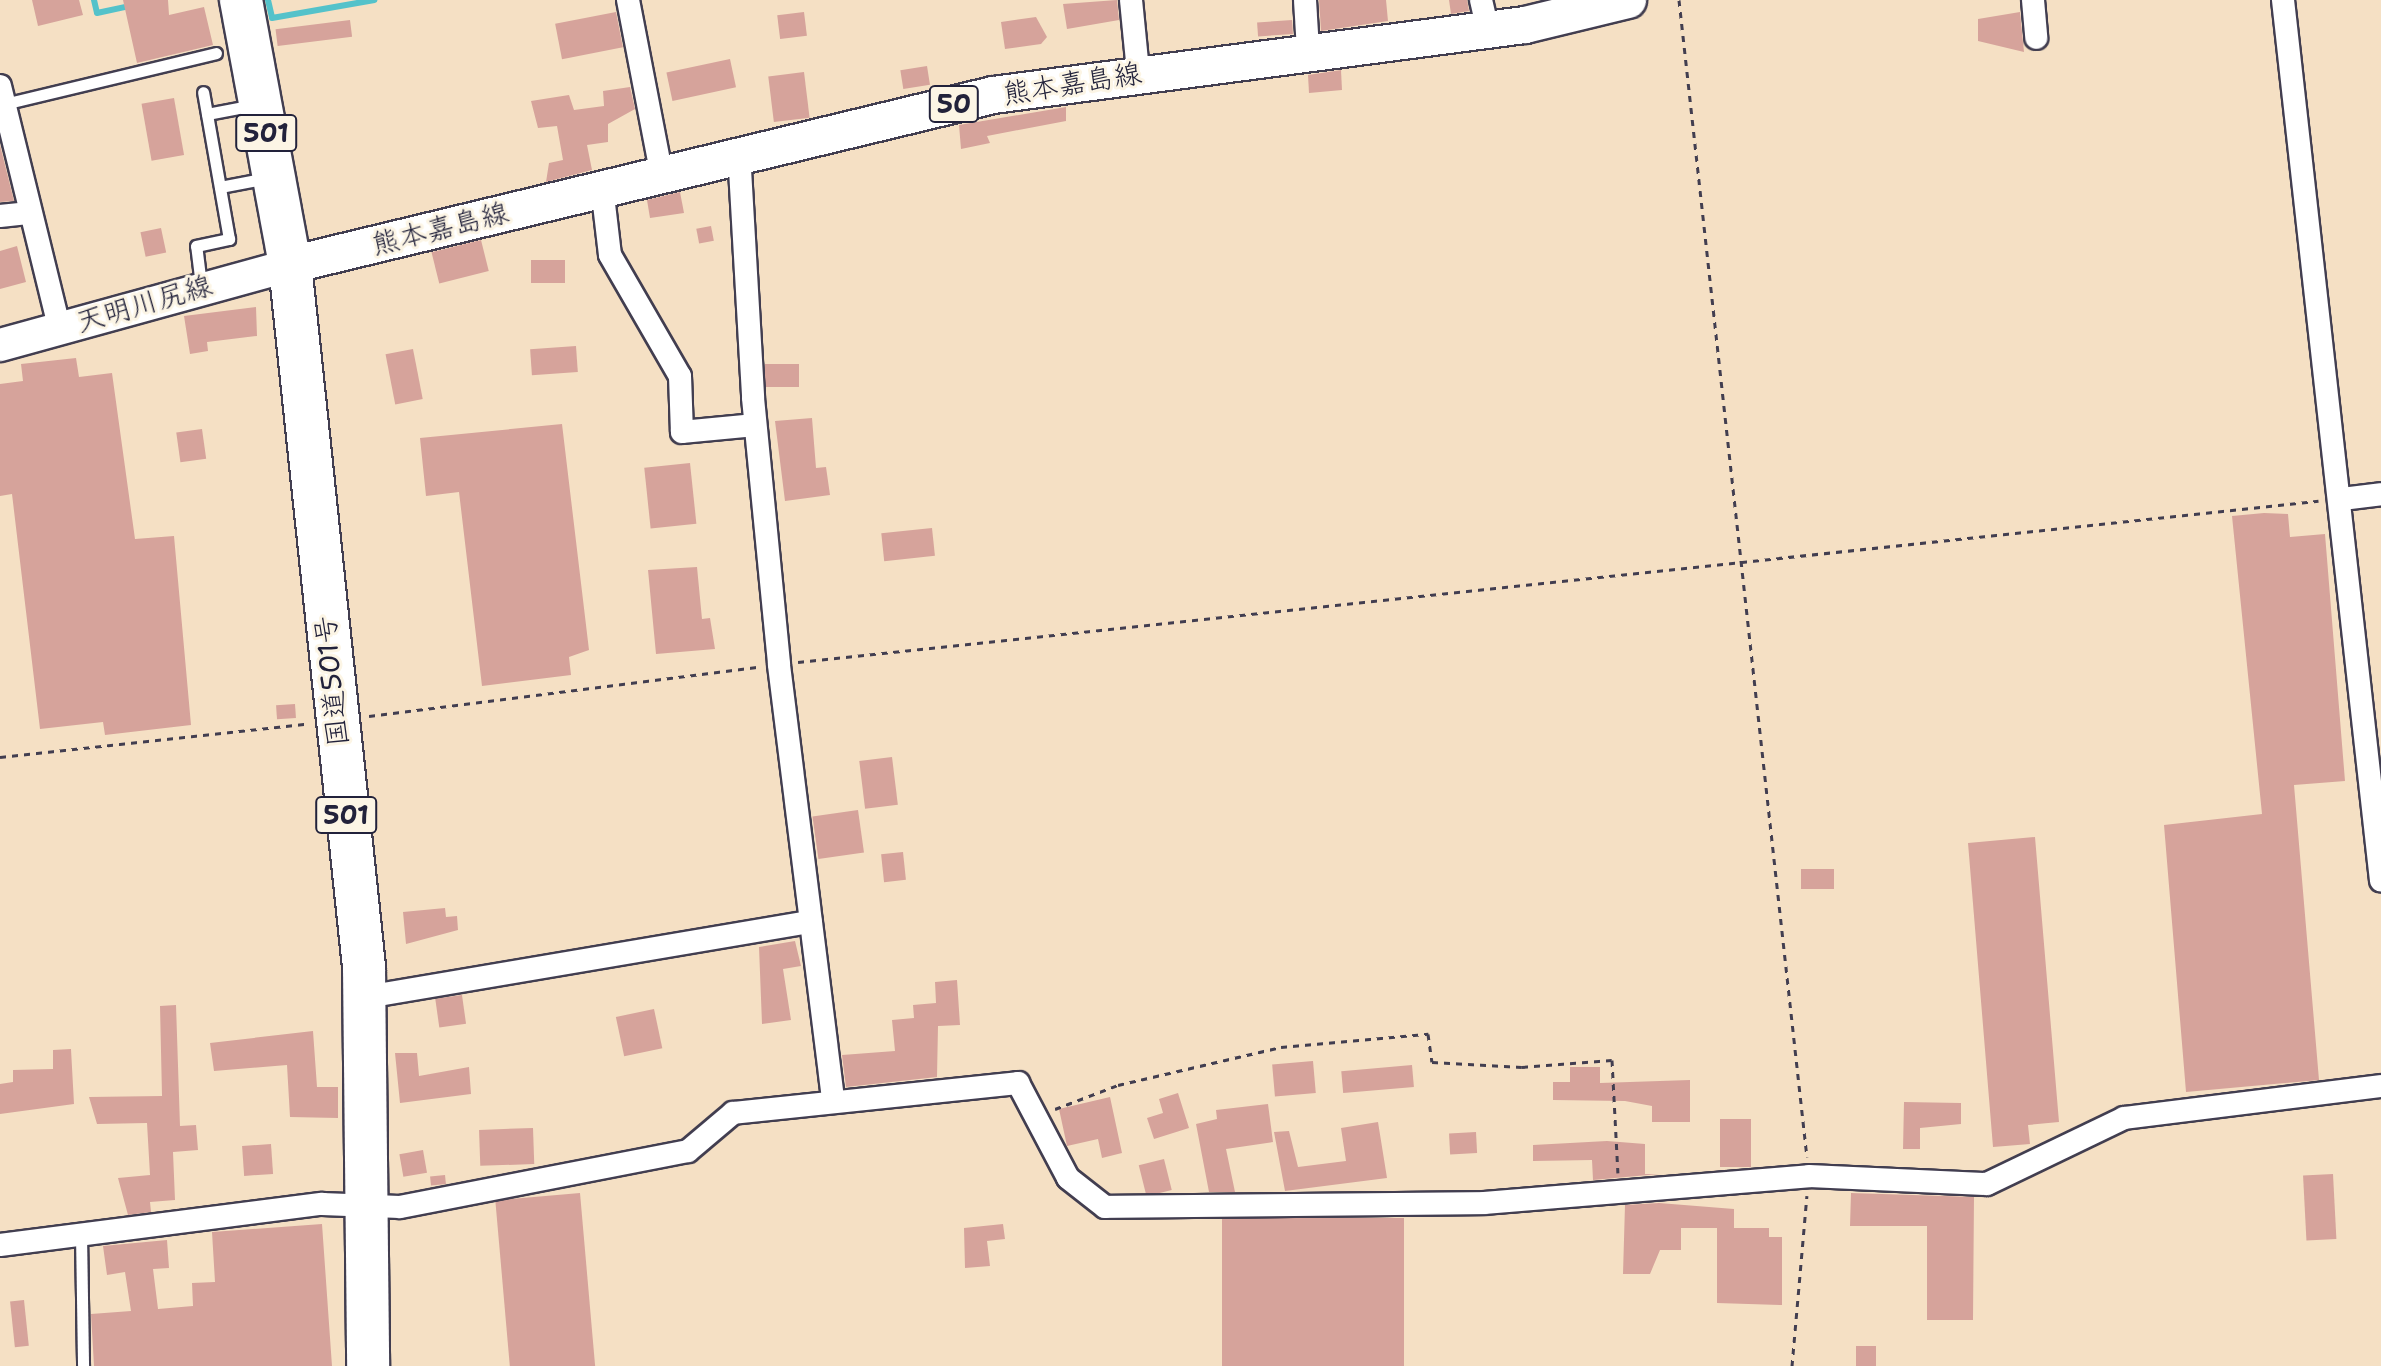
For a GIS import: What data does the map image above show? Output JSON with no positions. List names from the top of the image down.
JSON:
{
  "streets": {
    "highway": ["501", "国道501号"],
    "main road": ["熊本嘉島線", "50", "天明川尻線"]
  },
  "crossings": [
    ["熊本嘉島線", "天明川尻線"],
    ["熊本嘉島線", "国道501号"],
    ["天明川尻線", "国道501号"]
  ]
}
